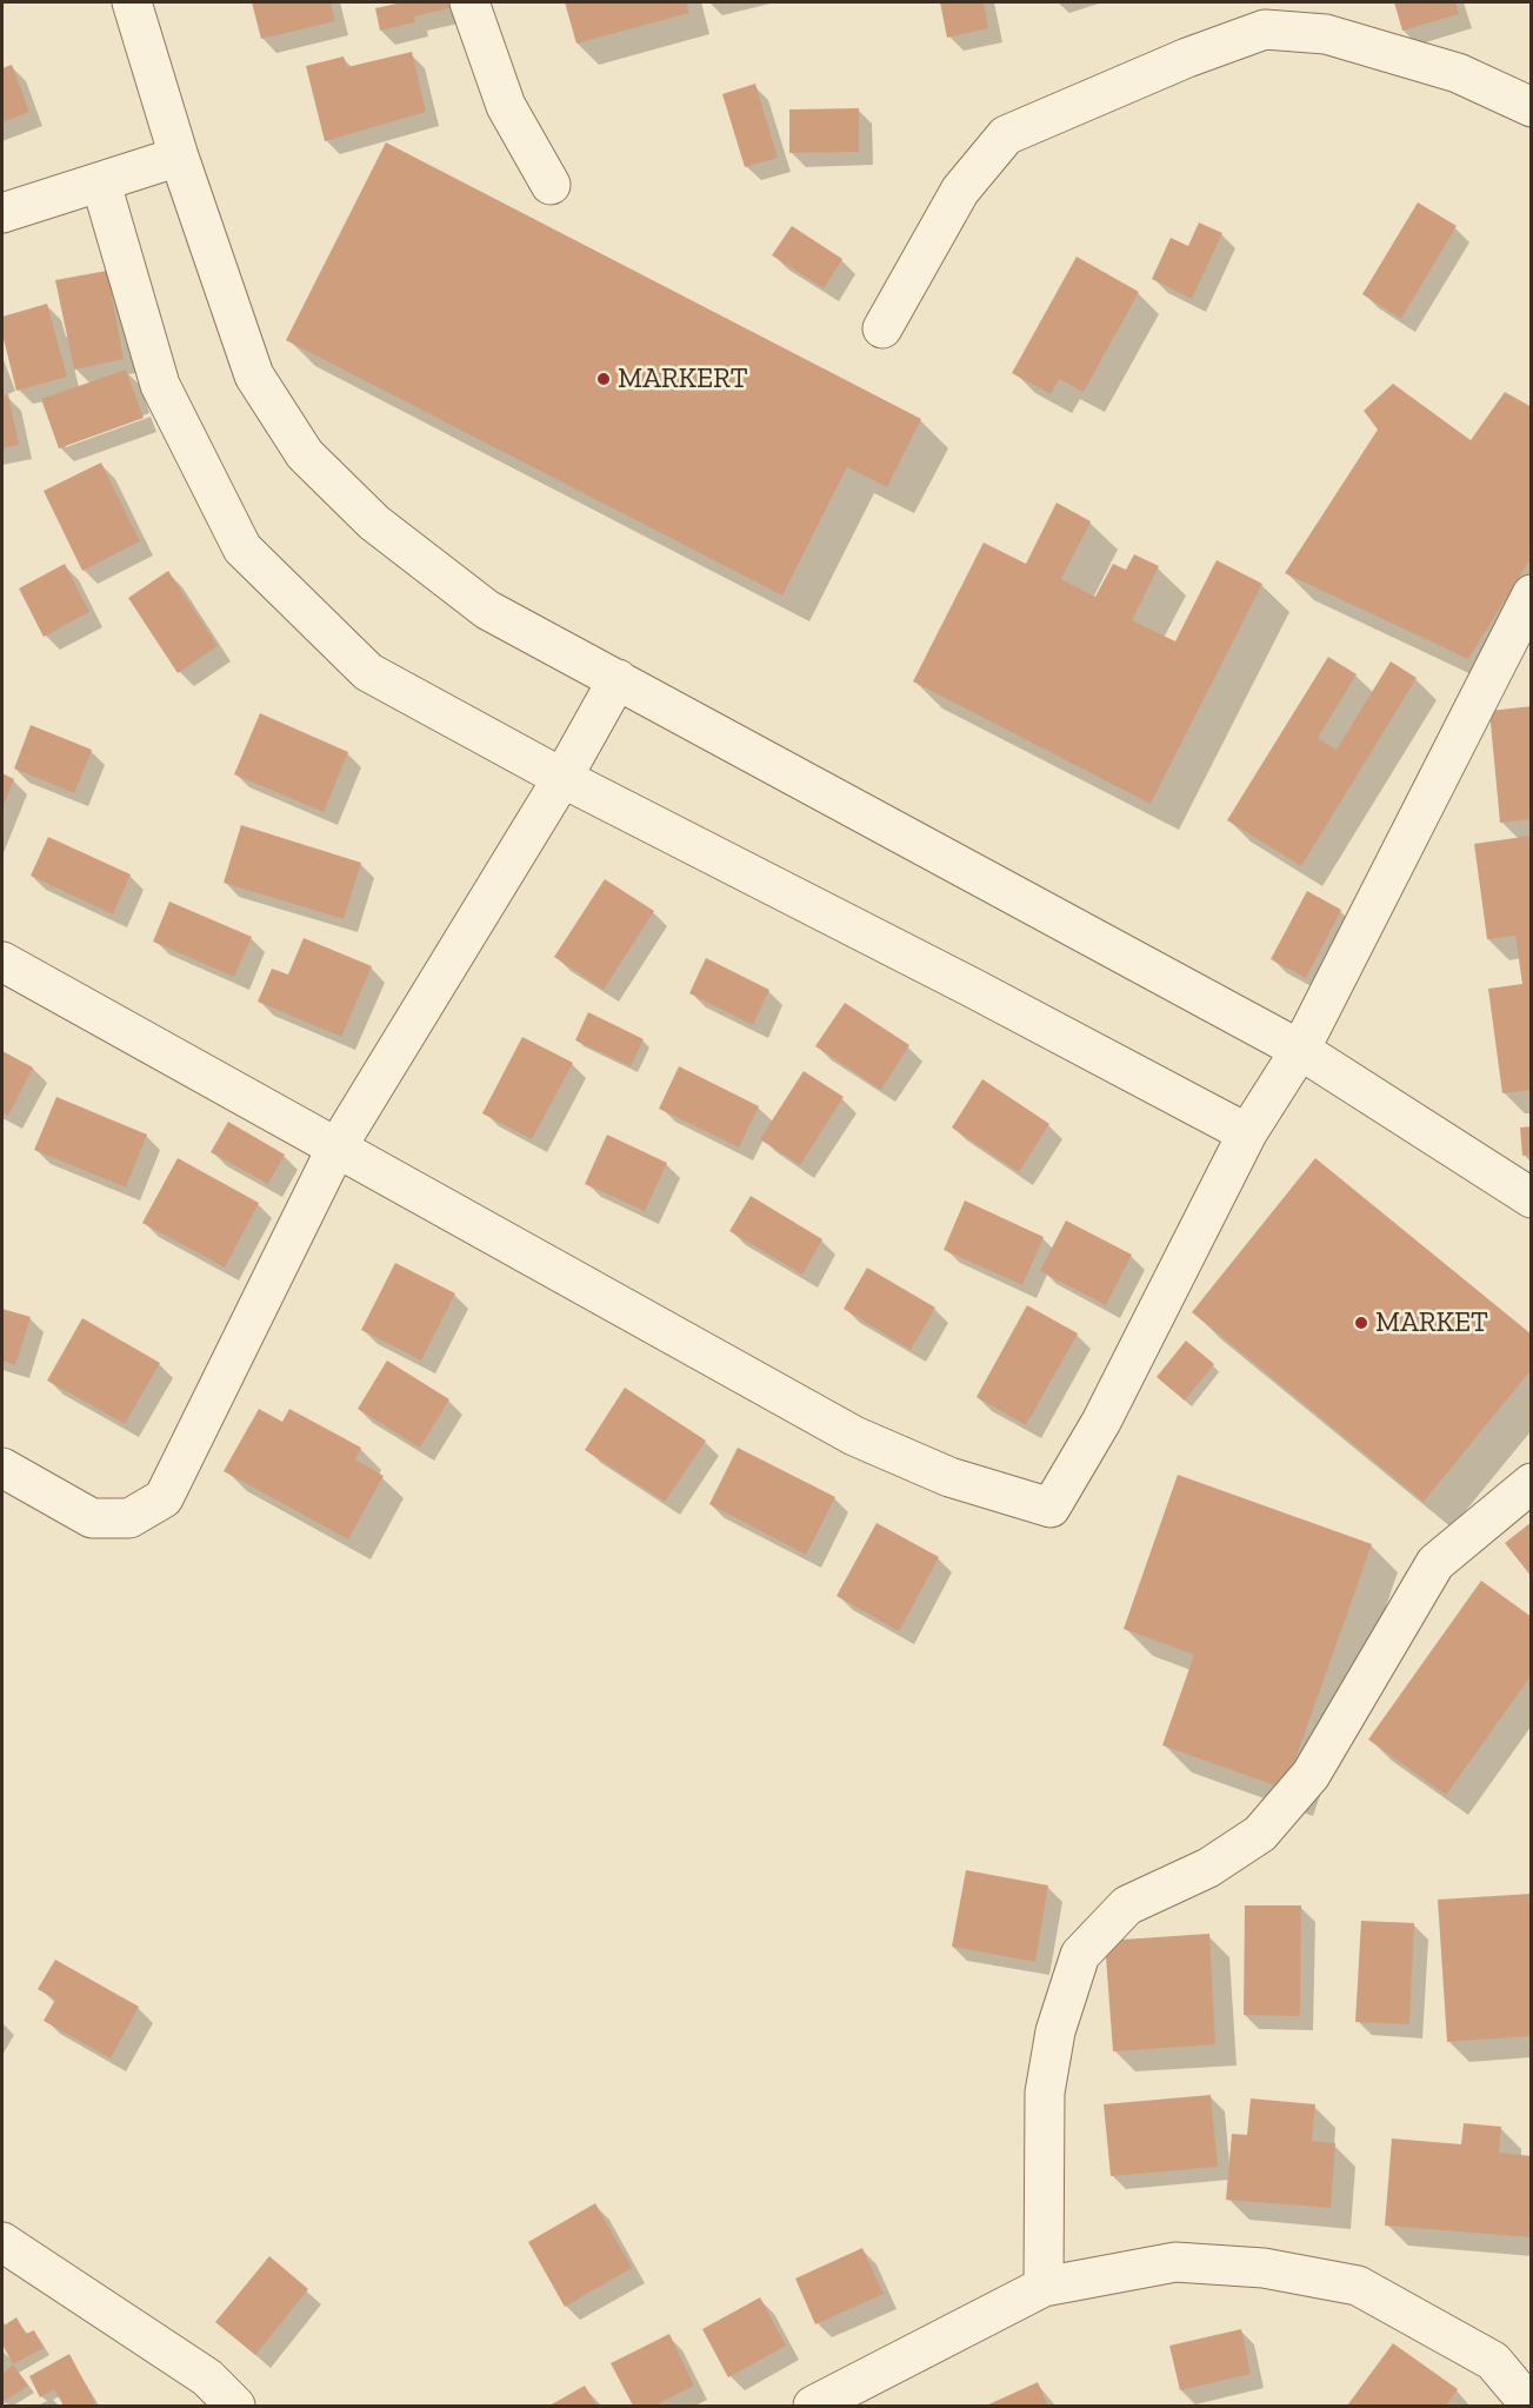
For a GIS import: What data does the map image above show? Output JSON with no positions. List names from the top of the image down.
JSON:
{
  "places": ["MARKERT", "MARKET"]
}
